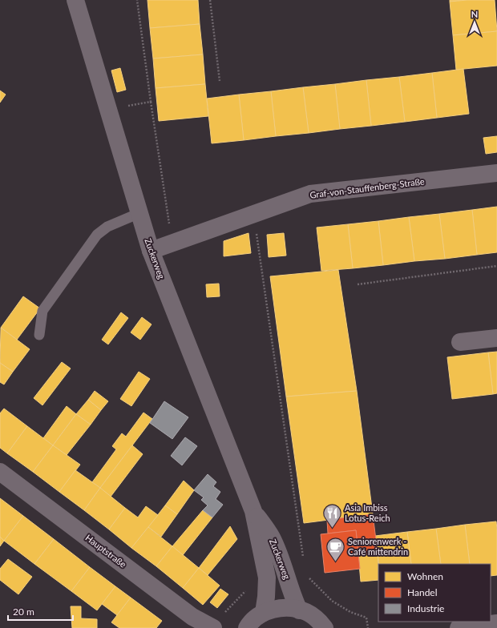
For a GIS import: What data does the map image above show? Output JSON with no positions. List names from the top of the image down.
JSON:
{
  "streets": {
    "street": ["Graf-von-Stauffenberg-Straße", "Zuckerweg", "Hauptstraße"]
  },
  "crossings": [
    ["Graf-von-Stauffenberg-Straße", "Zuckerweg"]
  ],
  "places": {
    "restaurant": ["Asia Imbiss Lotus-Reich"],
    "cafe": ["Seniorenwerk - Café mittendrin"]
  },
  "legend": ["Wohnen", "Handel", "Industrie"],
  "scale_bar": "20 m",
  "north": "top"
}
